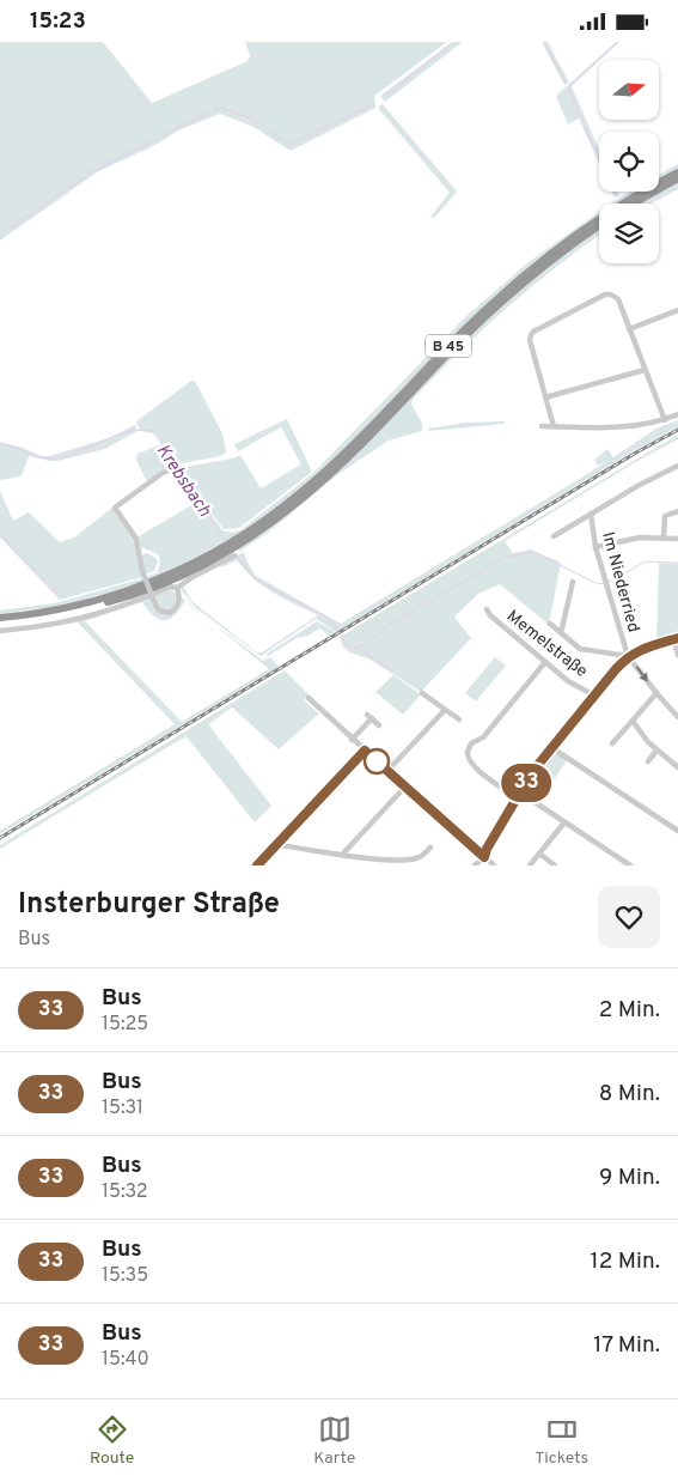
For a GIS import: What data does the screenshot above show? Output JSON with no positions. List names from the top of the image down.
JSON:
{
  "streets": {
    "highway": ["B 45"],
    "street": ["Im Niederried", "Memelstraße"]
  },
  "water": ["Krebsbach"],
  "lines": ["bus line 33"],
  "north": "right",
  "page": {
    "status": "15:23",
    "on_map": "33",
    "heading": ["Insterburger Straße", "Bus"],
    "list": [
      {
        "mark": "33",
        "name": "Bus",
        "note": "15:25",
        "value": "2 Min."
      },
      {
        "mark": "33",
        "name": "Bus",
        "note": "15:31",
        "value": "8 Min."
      },
      {
        "mark": "33",
        "name": "Bus",
        "note": "15:32",
        "value": "9 Min."
      },
      {
        "mark": "33",
        "name": "Bus",
        "note": "15:35",
        "value": "12 Min."
      },
      {
        "mark": "33",
        "name": "Bus",
        "note": "15:40",
        "value": "17 Min."
      }
    ],
    "tabs": ["Route", "Karte", "Tickets"]
  }
}
